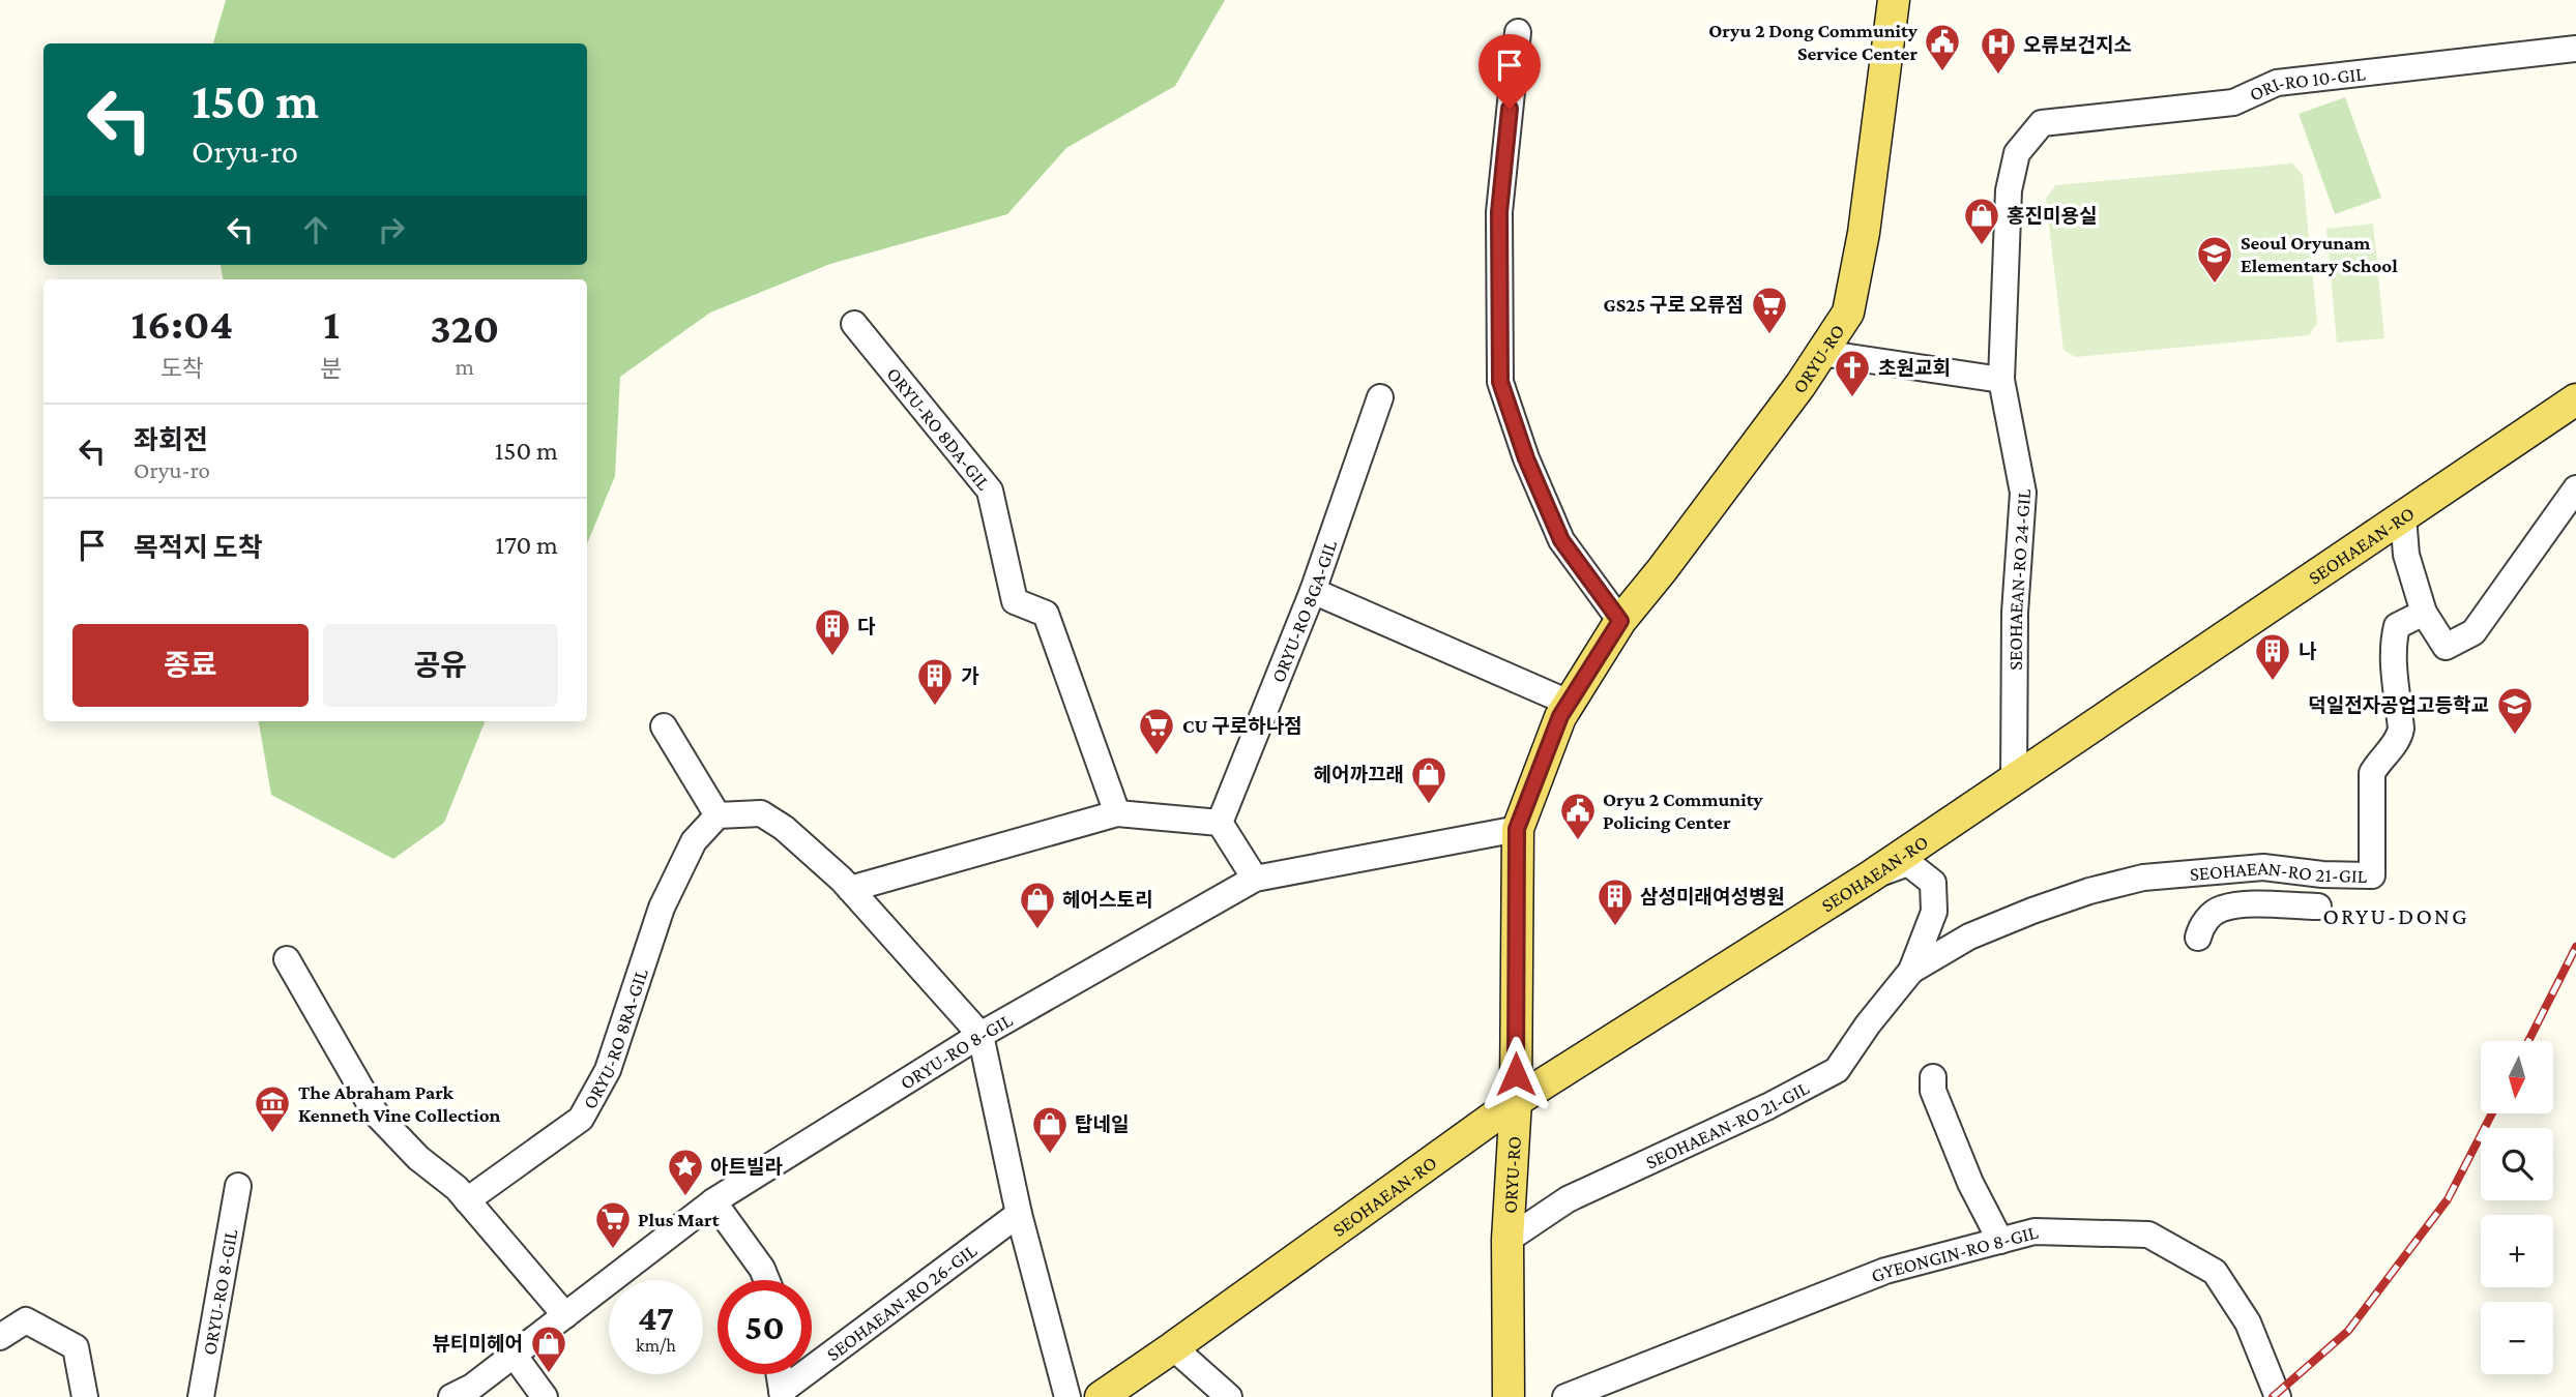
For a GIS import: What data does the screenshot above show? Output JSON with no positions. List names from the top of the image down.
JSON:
{
  "streets": {
    "main road": ["ORYU-RO", "SEOHAEAN-RO"],
    "street": [
      "ORI-RO 10-GIL",
      "ORYU-RO 8DA-GIL",
      "SEOHAEAN-RO 24-GIL",
      "ORYU-RO 8GA-GIL",
      "SEOHAEAN-RO 21-GIL",
      "ORYU-RO 8RA-GIL",
      "ORYU-RO 8-GIL",
      "GYEONGIN-RO 8-GIL",
      "SEOHAEAN-RO 26-GIL"
    ]
  },
  "crossings": [
    ["ORI-RO 10-GIL", "SEOHAEAN-RO 24-GIL"],
    ["ORYU-RO", "SEOHAEAN-RO"],
    ["ORYU-RO", "SEOHAEAN-RO 21-GIL"],
    ["ORYU-RO", "ORYU-RO 8-GIL"],
    ["SEOHAEAN-RO", "SEOHAEAN-RO 24-GIL"],
    ["SEOHAEAN-RO", "SEOHAEAN-RO 21-GIL"]
  ],
  "districts": ["ORYU-DONG"],
  "places": {
    "public building": ["Oryu 2 Dong Community Service Center", "Oryu 2 Community Policing Center"],
    "hospital": ["오류보건지소"],
    "shop": [
      "홍진미용실",
      "헤어까끄래",
      "헤어스토리",
      "탑네일",
      "뷰티미헤어"
    ],
    "school or university": ["Seoul Oryunam Elementary School", "덕일전자공업고등학교"],
    "supermarket": ["GS25 구로 오류점", "CU 구로하나점", "Plus Mart"],
    "church": ["초원교회"],
    "building": [
      "다",
      "나",
      "가",
      "삼성미래여성병원"
    ],
    "museum": ["The Abraham Park Kenneth Vine Collection"],
    "place": ["아트빌라"]
  },
  "north": "bottom",
  "page": {
    "turn": ["150 m", "Oryu-ro"],
    "eta": [
      "16:04",
      "도착",
      "1",
      "분",
      "320",
      "m"
    ],
    "list": [
      {
        "name": "좌회전",
        "note": "Oryu-ro",
        "value": "150 m"
      },
      {
        "name": "목적지 도착",
        "value": "170 m"
      }
    ],
    "buttons": ["종료", "공유"],
    "map_buttons": ["+", "−"],
    "speed": "47 km/h",
    "limit": "50"
  }
}
